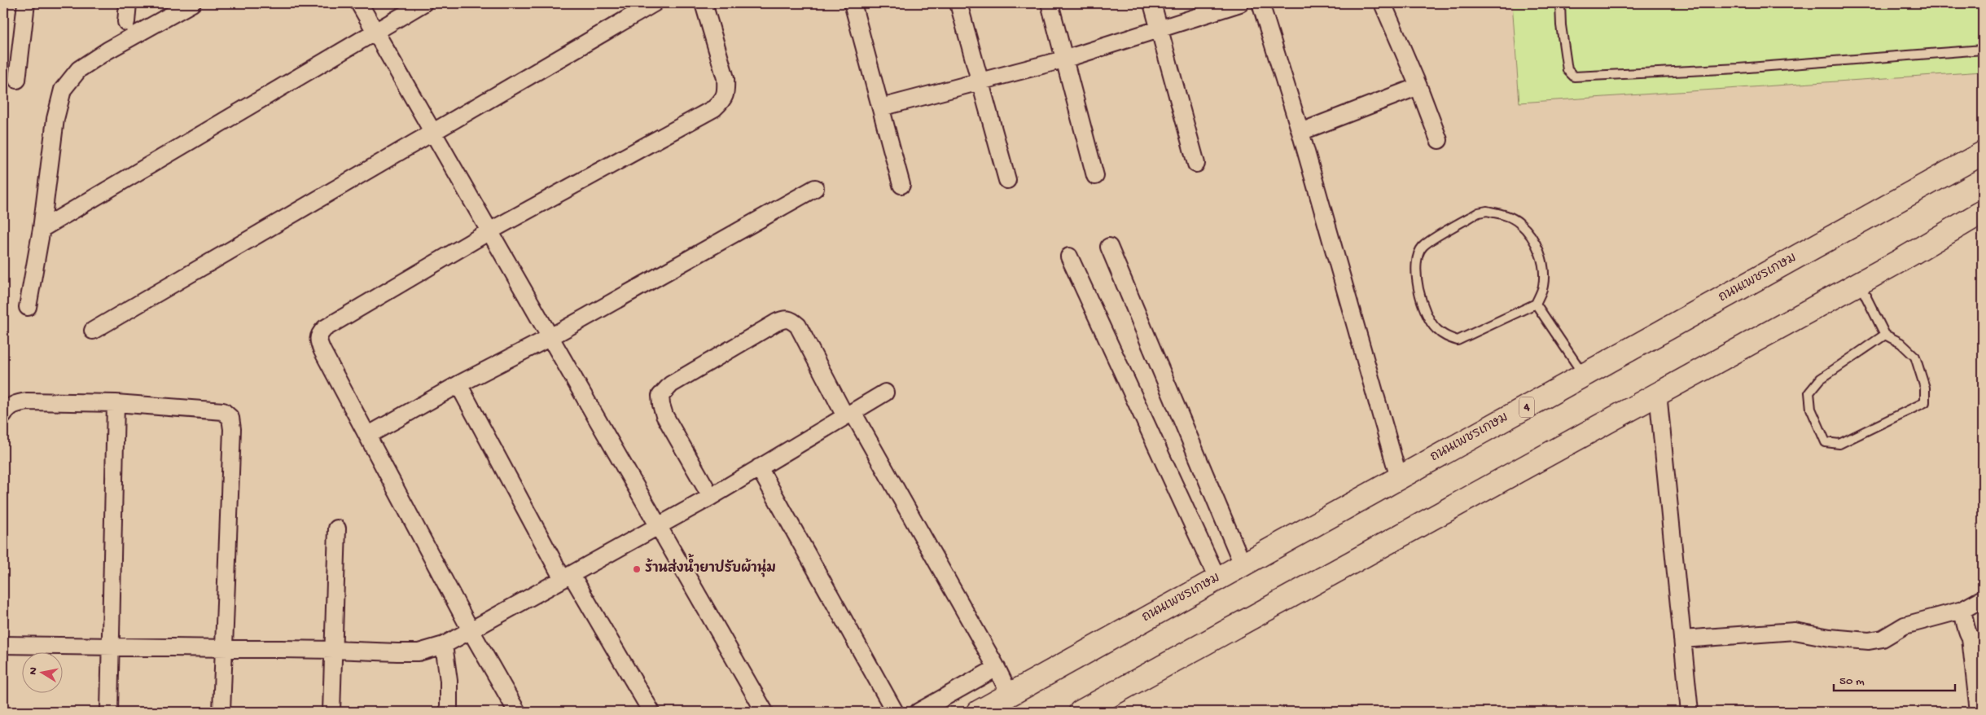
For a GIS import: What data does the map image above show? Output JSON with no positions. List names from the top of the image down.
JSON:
{
  "streets": {
    "main road": ["ถนนเพชรเกษม", "4"]
  },
  "places": ["ร้านส่งน้ำยาปรับผ้านุ่ม"],
  "scale_bar": "50 m",
  "north": "left"
}
